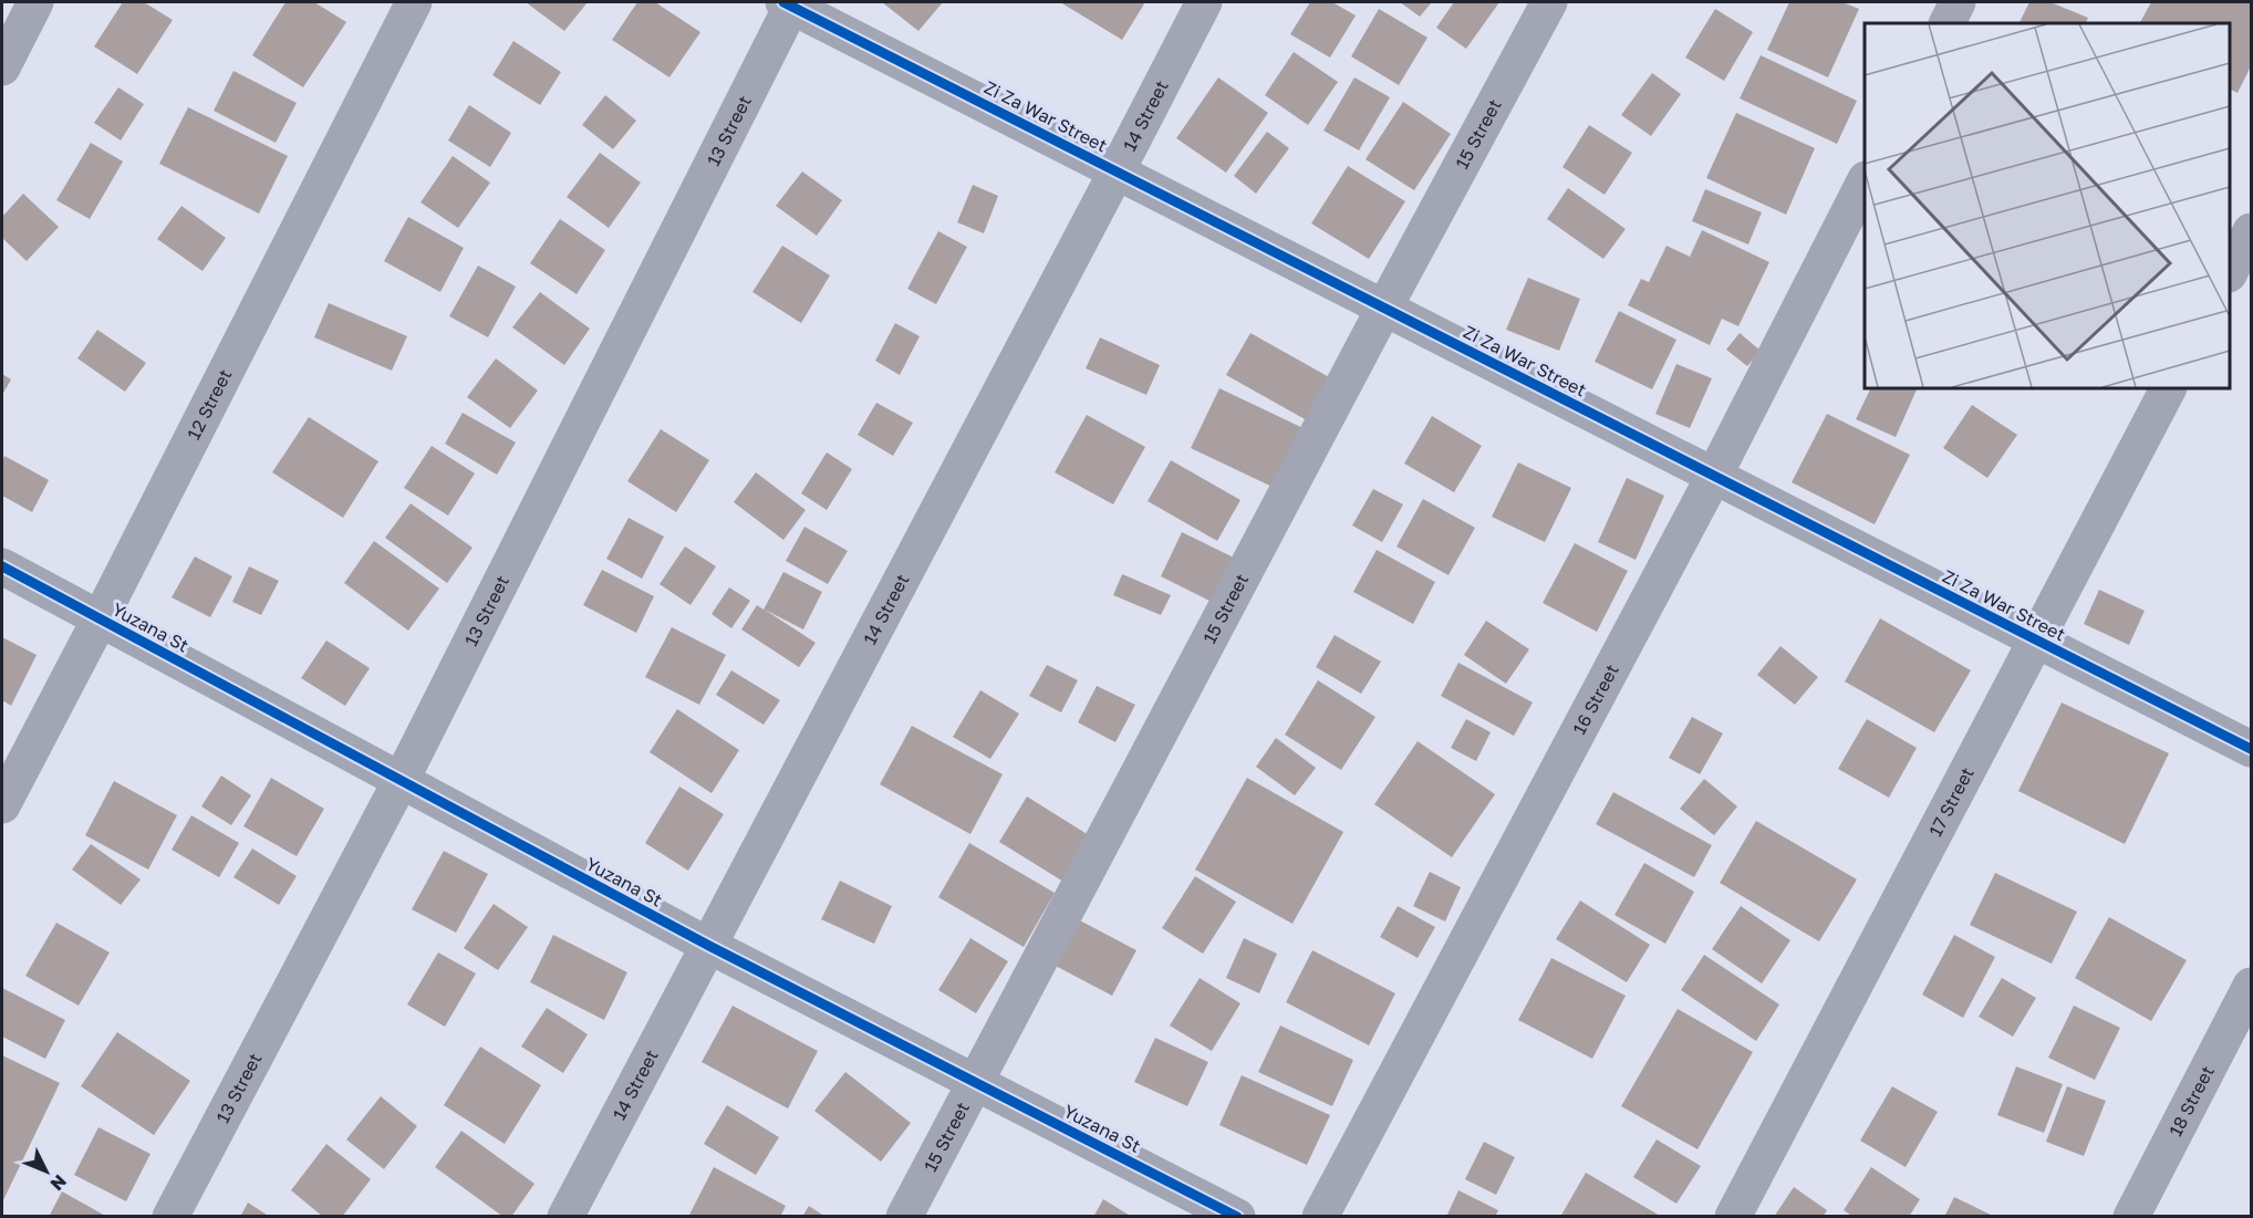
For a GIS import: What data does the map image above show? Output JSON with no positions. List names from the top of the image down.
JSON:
{
  "streets": {
    "street": [
      "Zi Za War Street",
      "14 Street",
      "13 Street",
      "15 Street",
      "12 Street",
      "Yuzana St",
      "16 Street",
      "17 Street",
      "18 Street"
    ]
  },
  "crossings": [
    ["Zi Za War Street", "14 Street"],
    ["Zi Za War Street", "13 Street"],
    ["Zi Za War Street", "15 Street"],
    ["Zi Za War Street", "16 Street"],
    ["Zi Za War Street", "17 Street"],
    ["14 Street", "Yuzana St"],
    ["13 Street", "Yuzana St"],
    ["15 Street", "Yuzana St"],
    ["12 Street", "Yuzana St"]
  ],
  "north": "bottom right"
}
